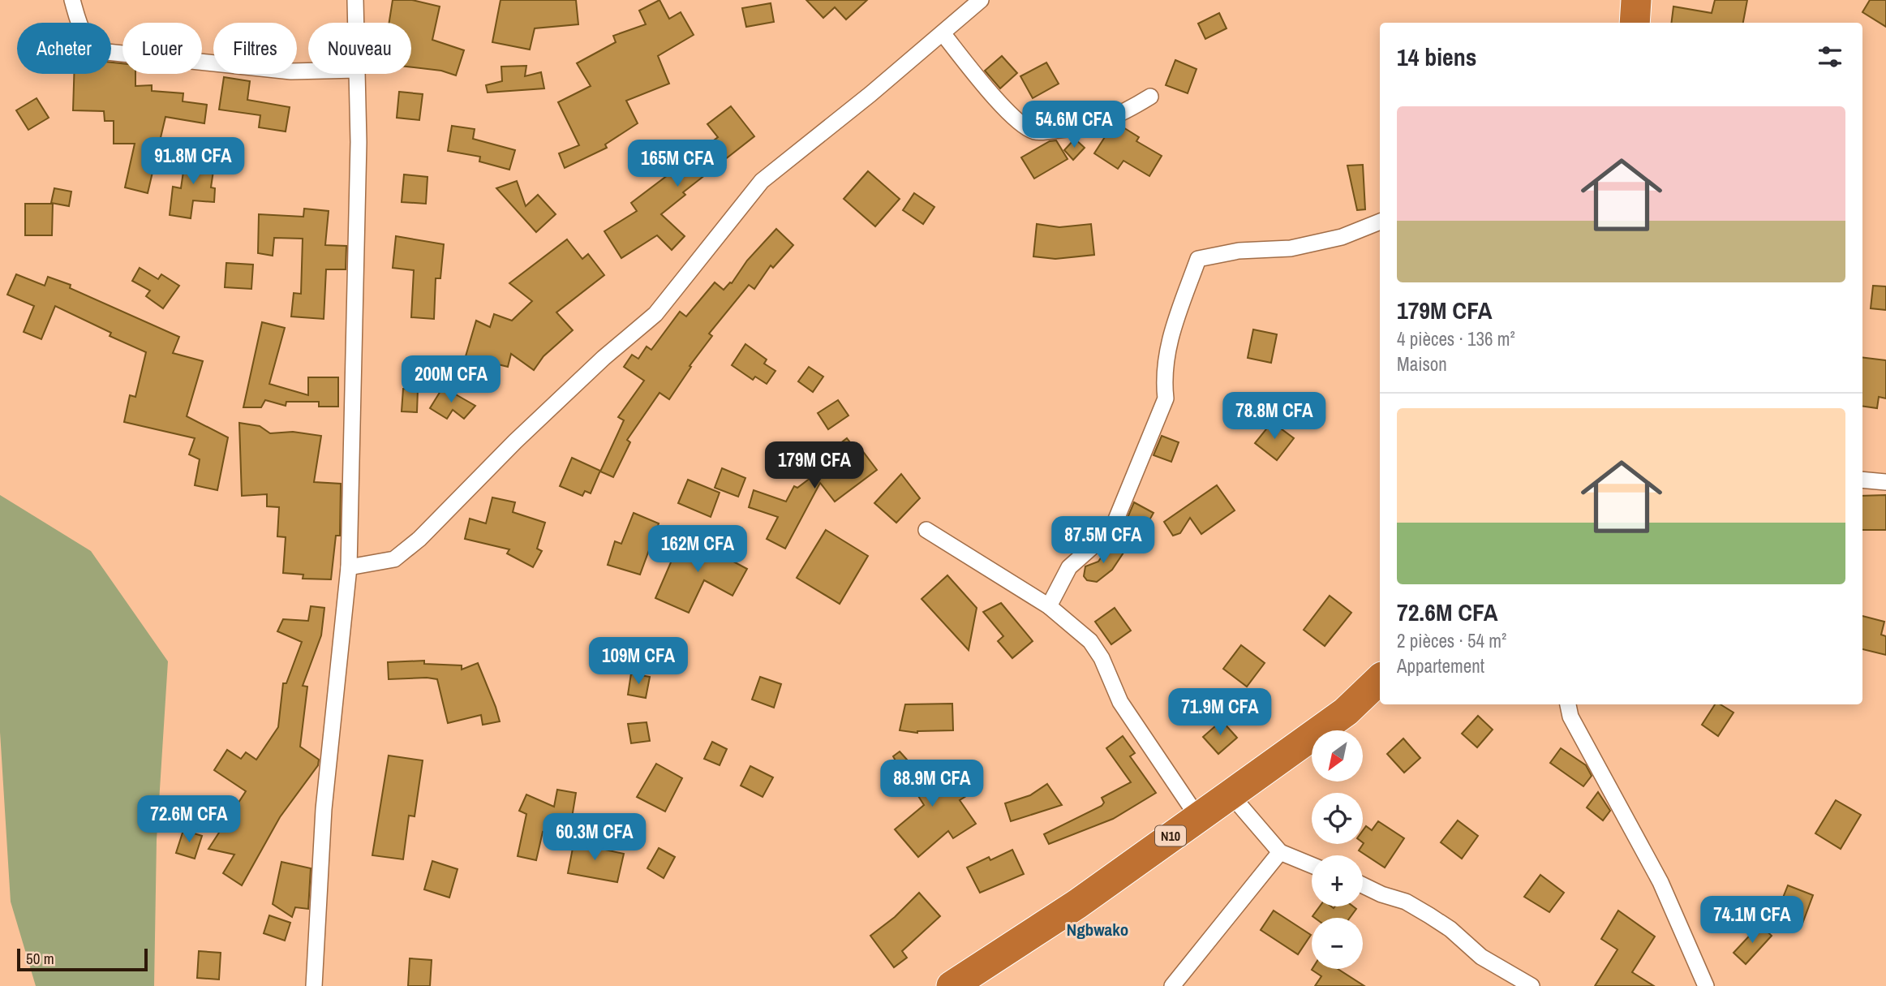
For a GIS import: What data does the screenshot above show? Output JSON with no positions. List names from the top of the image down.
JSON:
{
  "streets": {
    "highway": ["N10"]
  },
  "districts": ["Ngbwako"],
  "scale_bar": "50 m",
  "north": "bottom left",
  "page": {
    "chip": [
      "Acheter",
      "Louer",
      "Filtres",
      "Nouveau"
    ],
    "heading": "14 biens",
    "list": [
      {
        "name": "179M CFA",
        "note": "4 pièces · 136 m² · Maison"
      },
      {
        "name": "72.6M CFA",
        "note": "2 pièces · 54 m² · Appartement"
      }
    ],
    "price": [
      "54.6M CFA",
      "91.8M CFA",
      "165M CFA",
      "200M CFA",
      "78.8M CFA",
      "179M CFA",
      "87.5M CFA",
      "162M CFA",
      "109M CFA",
      "71.9M CFA",
      "88.9M CFA",
      "72.6M CFA",
      "60.3M CFA",
      "74.1M CFA"
    ],
    "map_buttons": ["+", "−"],
    "scale": "50 m"
  }
}
